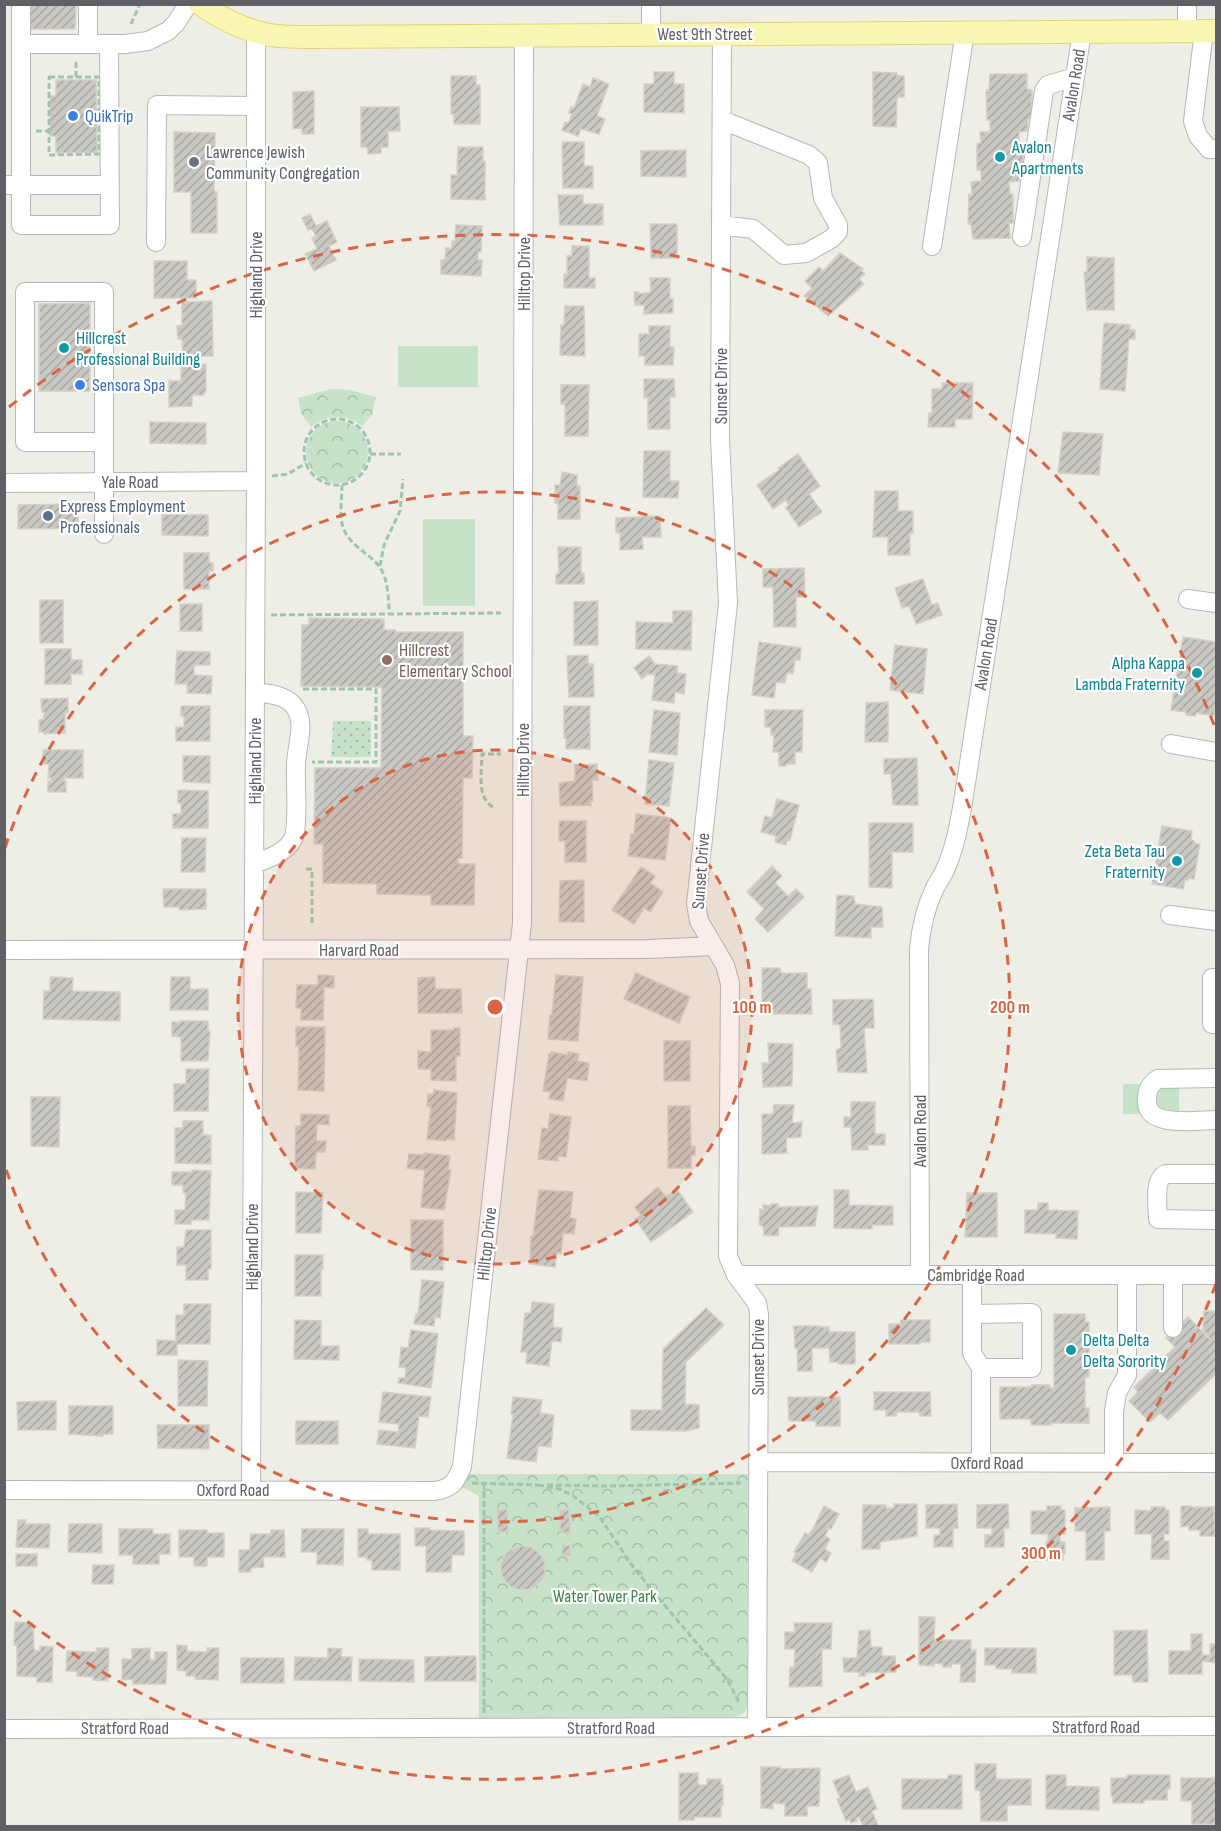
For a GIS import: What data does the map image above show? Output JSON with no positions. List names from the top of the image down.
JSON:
{
  "streets": {
    "main road": ["West 9th Street"],
    "street": [
      "Avalon Road",
      "Hilltop Drive",
      "Highland Drive",
      "Sunset Drive",
      "Yale Road",
      "Harvard Road",
      "Cambridge Road",
      "Oxford Road",
      "Stratford Road"
    ]
  },
  "crossings": [
    ["West 9th Street", "Avalon Road"],
    ["West 9th Street", "Hilltop Drive"],
    ["West 9th Street", "Highland Drive"],
    ["West 9th Street", "Sunset Drive"],
    ["Avalon Road", "Cambridge Road"],
    ["Hilltop Drive", "Harvard Road"],
    ["Hilltop Drive", "Oxford Road"],
    ["Highland Drive", "Yale Road"],
    ["Highland Drive", "Harvard Road"],
    ["Highland Drive", "Oxford Road"],
    ["Sunset Drive", "Harvard Road"],
    ["Sunset Drive", "Cambridge Road"],
    ["Sunset Drive", "Oxford Road"],
    ["Sunset Drive", "Stratford Road"]
  ],
  "parks": ["Water Tower Park"],
  "places": [
    "QuikTrip",
    "Avalon Apartments",
    "Lawrence Jewish Community Congregation",
    "Hillcrest Professional Building",
    "Sensora Spa",
    "Express Employment Professionals",
    "Hillcrest Elementary School",
    "Alpha Kappa Lambda Fraternity",
    "Zeta Beta Tau Fraternity",
    "Delta Delta Delta Sorority"
  ],
  "rings": ["100 m", "200 m", "300 m"]
}
